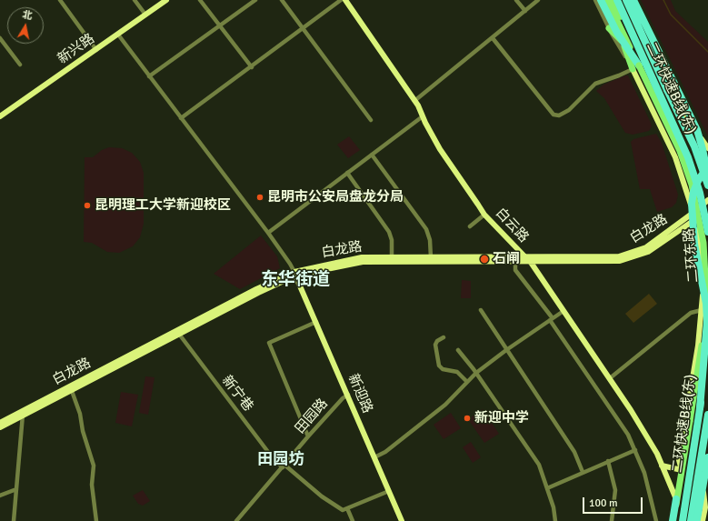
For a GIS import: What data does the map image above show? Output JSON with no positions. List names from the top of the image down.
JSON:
{
  "streets": {
    "highway": ["二环快速B线(东)"],
    "main road": ["二环东路"],
    "street": [
      "新兴路",
      "白云路",
      "白龙路",
      "新宁巷",
      "新迎路",
      "田园路"
    ]
  },
  "crossings": [
    ["白云路", "白龙路"],
    ["白龙路", "新宁巷"],
    ["白龙路", "新迎路"],
    ["新宁巷", "田园路"],
    ["新迎路", "田园路"]
  ],
  "districts": ["东华街道", "田园坊"],
  "places": [
    "昆明市公安局盘龙分局",
    "昆明理工大学新迎校区",
    "石闸",
    "新迎中学"
  ],
  "scale_bar": "100 m",
  "north": "top"
}
